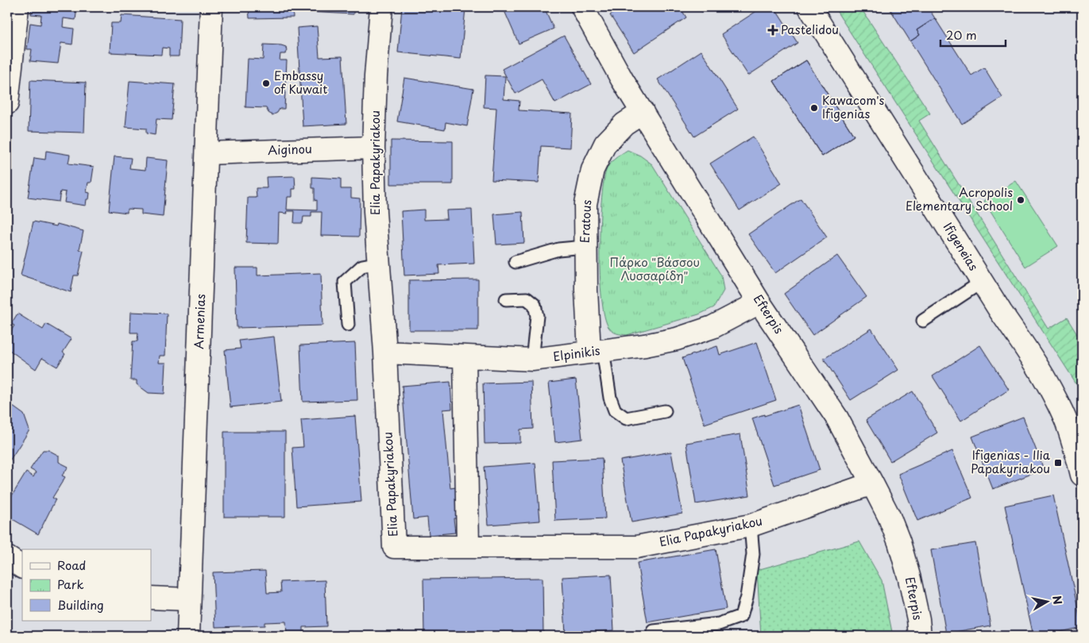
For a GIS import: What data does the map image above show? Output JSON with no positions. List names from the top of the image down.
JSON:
{
  "streets": {
    "street": [
      "Aiginou",
      "Elia Papakyriakou",
      "Eratous",
      "Ifigeneias",
      "Efterpis",
      "Armenias",
      "Elpinikis"
    ]
  },
  "crossings": [
    ["Aiginou", "Elia Papakyriakou"],
    ["Aiginou", "Armenias"],
    ["Elia Papakyriakou", "Efterpis"],
    ["Elia Papakyriakou", "Elpinikis"],
    ["Eratous", "Efterpis"],
    ["Eratous", "Elpinikis"],
    ["Efterpis", "Elpinikis"]
  ],
  "parks": ["Πάρκο \"Βάσσου Λυσσαρίδη\""],
  "places": {
    "health": ["Pastelidou"],
    "other": ["Embassy of Kuwait", "Kawacom's Ifigenias", "Acropolis Elementary School"],
    "transit": ["Ifigenias - Ilia Papakyriakou"]
  },
  "legend": ["Road", "Park", "Building"],
  "scale_bar": "20 m",
  "north": "right"
}
